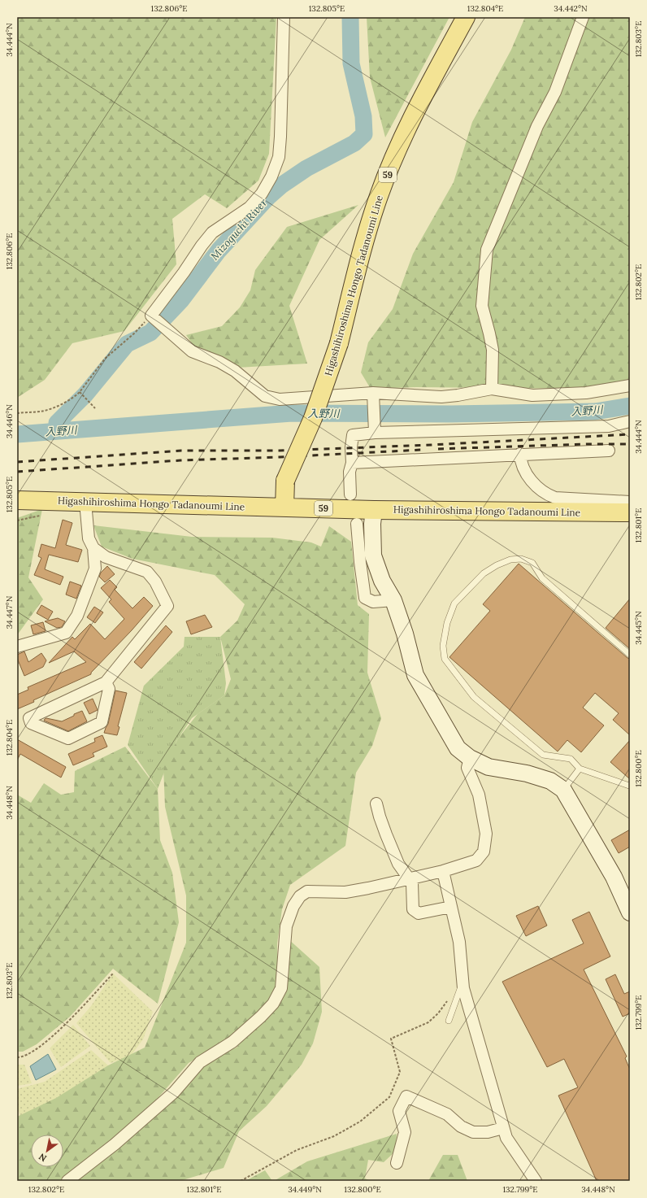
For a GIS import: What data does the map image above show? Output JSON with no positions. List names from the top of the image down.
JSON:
{
  "streets": {
    "main road": ["59", "Higashihiroshima Hongo Tadanoumi Line"]
  },
  "water": ["Mizoguchi River", "入野川"],
  "north": "bottom left",
  "coordinates": [
    "132.806°E",
    "132.805°E",
    "132.804°E",
    "34.442°N",
    "132.803°E",
    "34.444°N",
    "132.802°E",
    "34.446°N",
    "132.801°E",
    "34.447°N",
    "34.445°N",
    "132.800°E",
    "34.448°N",
    "132.799°E",
    "34.449°N"
  ]
}
